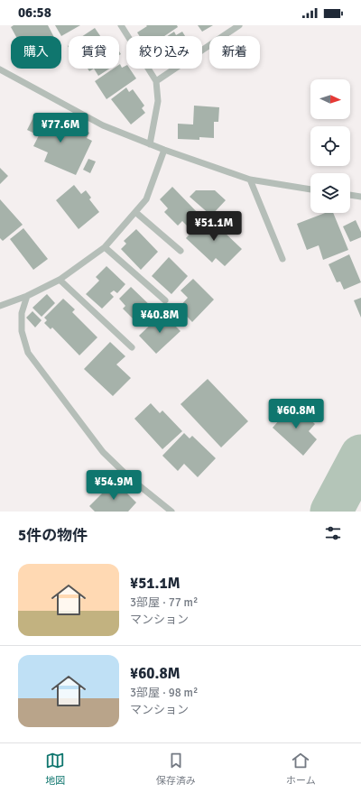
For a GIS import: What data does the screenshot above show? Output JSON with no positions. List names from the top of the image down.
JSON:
{
  "north": "right",
  "page": {
    "status": "06:58",
    "chip": [
      "購入",
      "賃貸",
      "絞り込み",
      "新着"
    ],
    "price": [
      "¥77.6M",
      "¥51.1M",
      "¥40.8M",
      "¥60.8M",
      "¥54.9M"
    ],
    "heading": "5件の物件",
    "list": [
      {
        "name": "¥51.1M",
        "note": "3部屋 · 77 m² · マンション"
      },
      {
        "name": "¥60.8M",
        "note": "3部屋 · 98 m² · マンション"
      }
    ],
    "tabs": ["地図", "保存済み", "ホーム"]
  }
}
